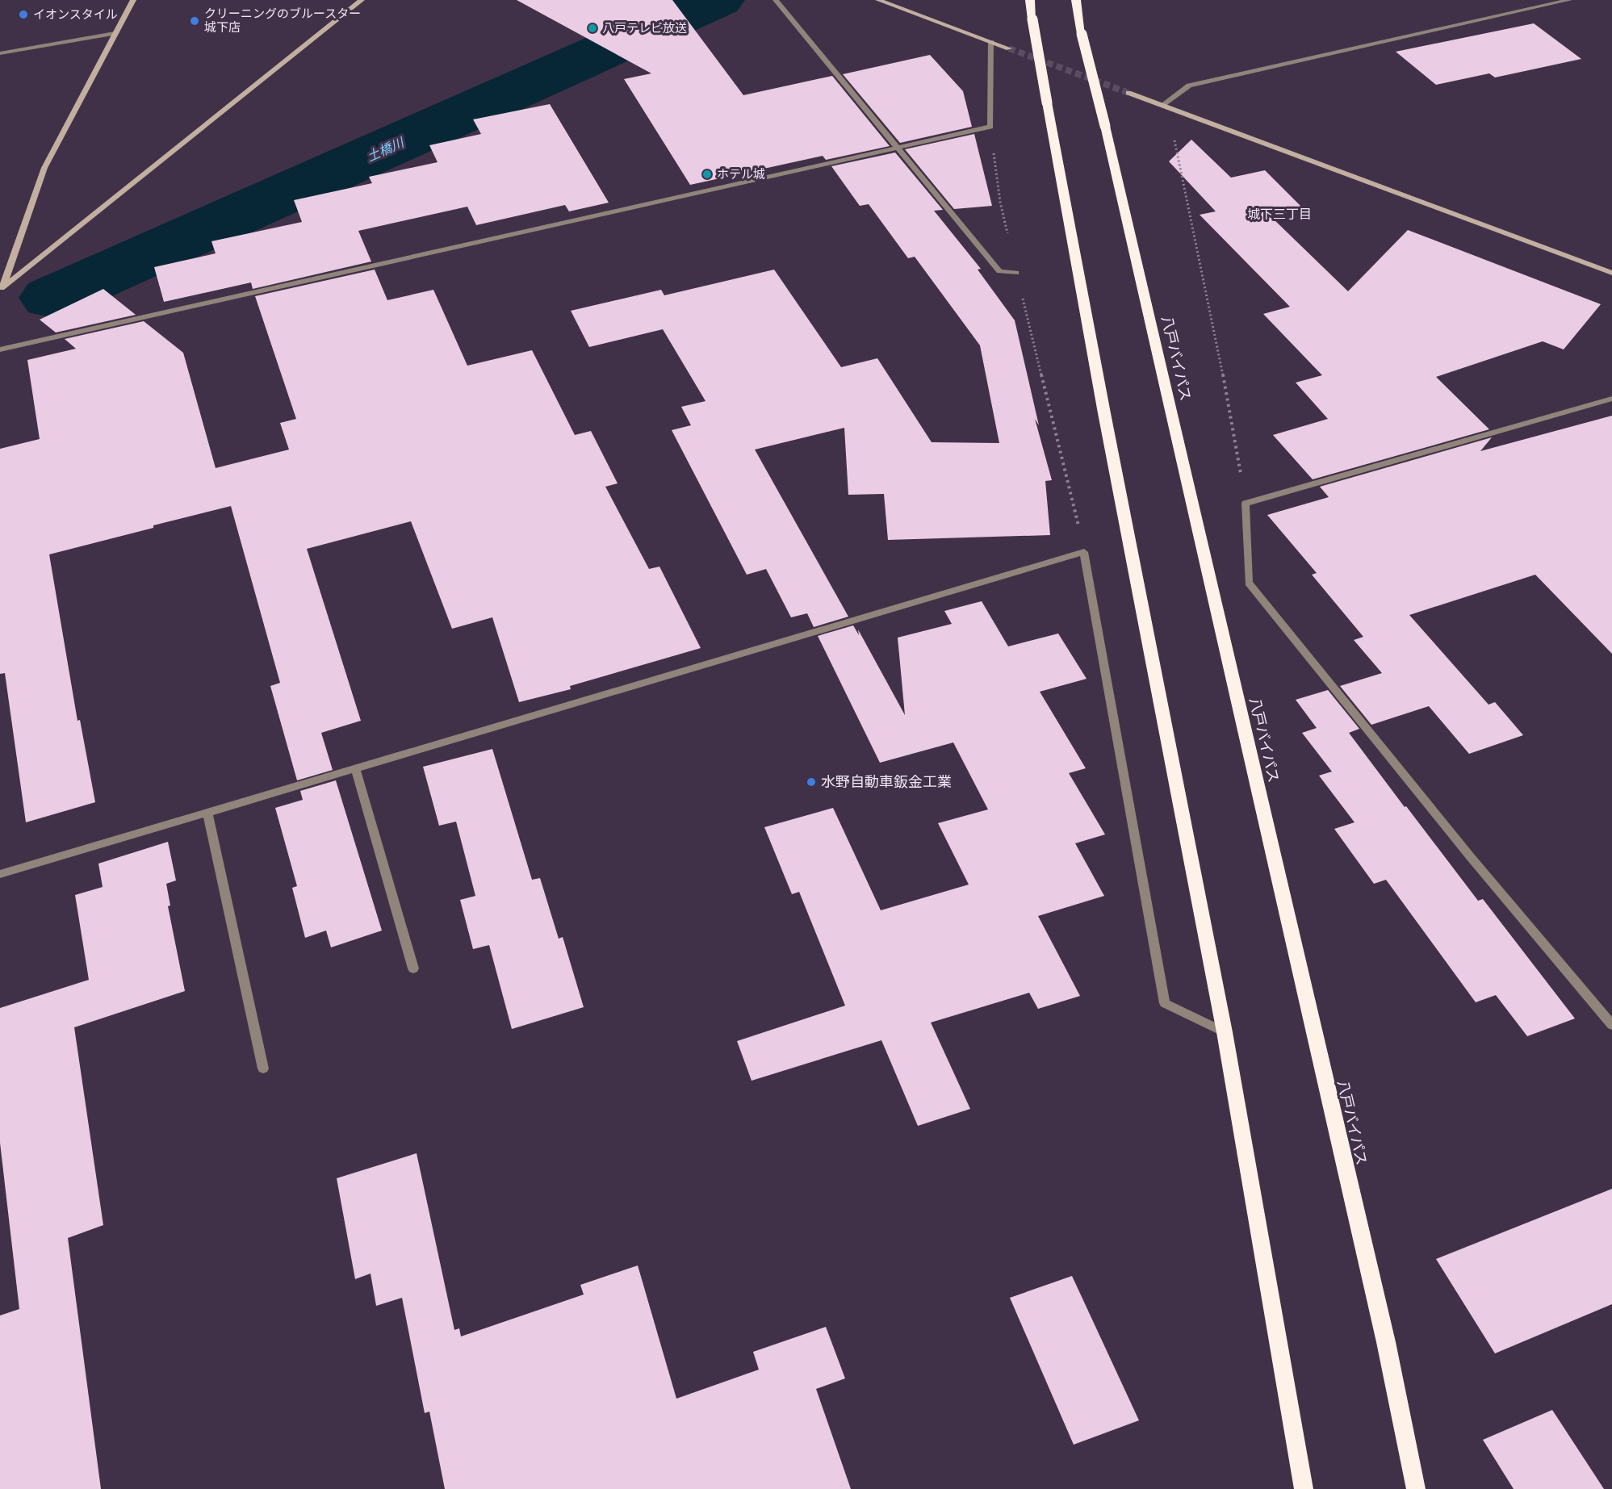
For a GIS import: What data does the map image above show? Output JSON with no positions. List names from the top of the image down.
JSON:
{
  "streets": {
    "highway": ["八戸バイパス"]
  },
  "districts": ["城下三丁目"],
  "water": ["土橋川"],
  "places": [
    "イオンスタイル",
    "クリーニングのブルースター 城下店",
    "八戸テレビ放送",
    "ホテル城",
    "水野自動車鈑金工業"
  ]
}
